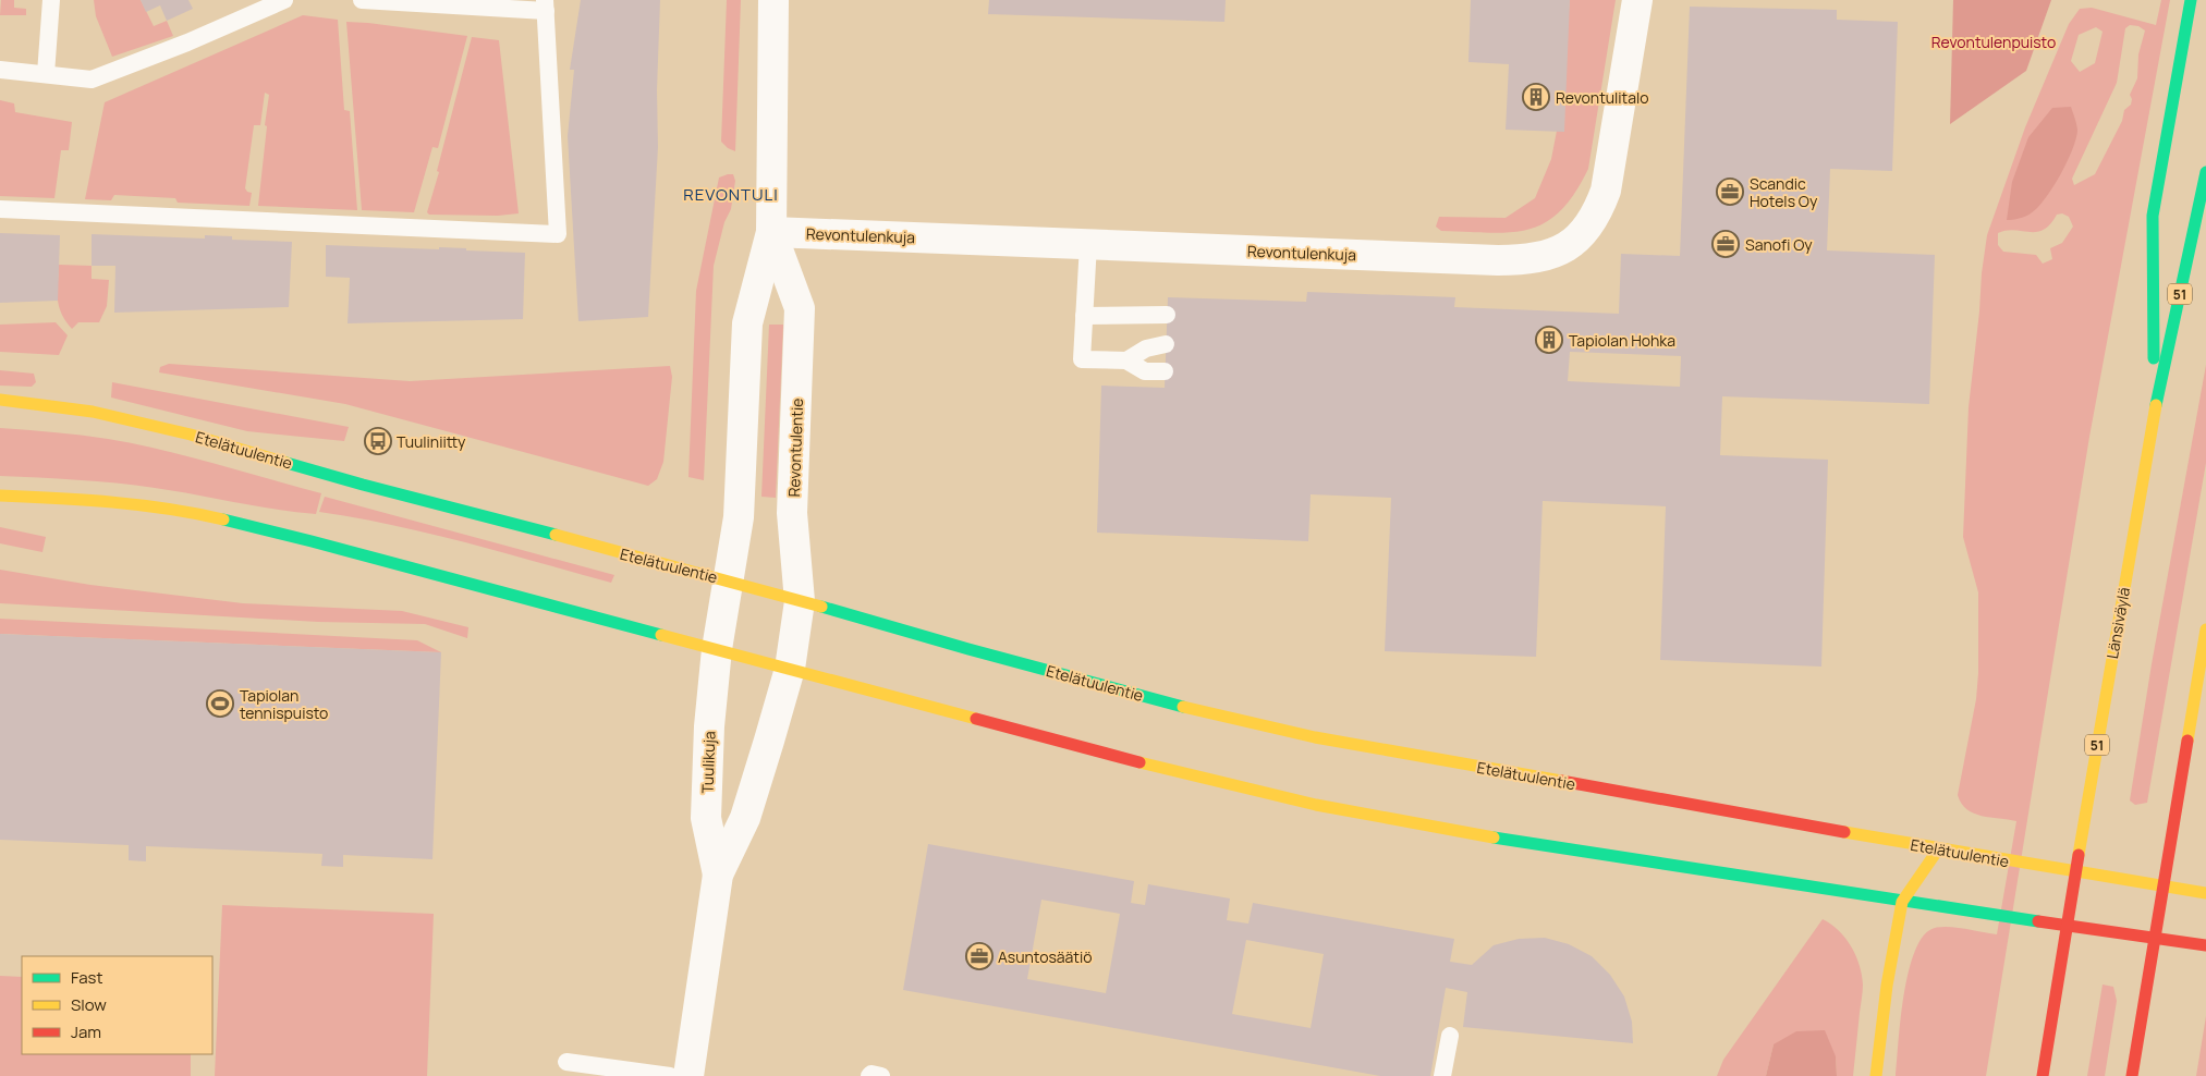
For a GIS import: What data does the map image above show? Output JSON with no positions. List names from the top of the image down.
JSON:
{
  "streets": {
    "main road": ["51", "Etelätuulentie", "Länsiväylä"],
    "street": ["Revontulenkuja", "Revontulentie", "Tuulikuja"]
  },
  "crossings": [
    ["Revontulenkuja", "Revontulentie"],
    ["Revontulentie", "Etelätuulentie"],
    ["Revontulentie", "Tuulikuja"]
  ],
  "districts": ["REVONTULI"],
  "parks": ["Revontulenpuisto"],
  "places": {
    "building": ["Revontulitalo", "Tapiolan Hohka"],
    "office": ["Scandic Hotels Oy", "Sanofi Oy", "Asuntosäätiö"],
    "bus stop": ["Tuuliniitty"],
    "sports": ["Tapiolan tennispuisto"]
  },
  "legend": ["Fast", "Slow", "Jam"]
}
